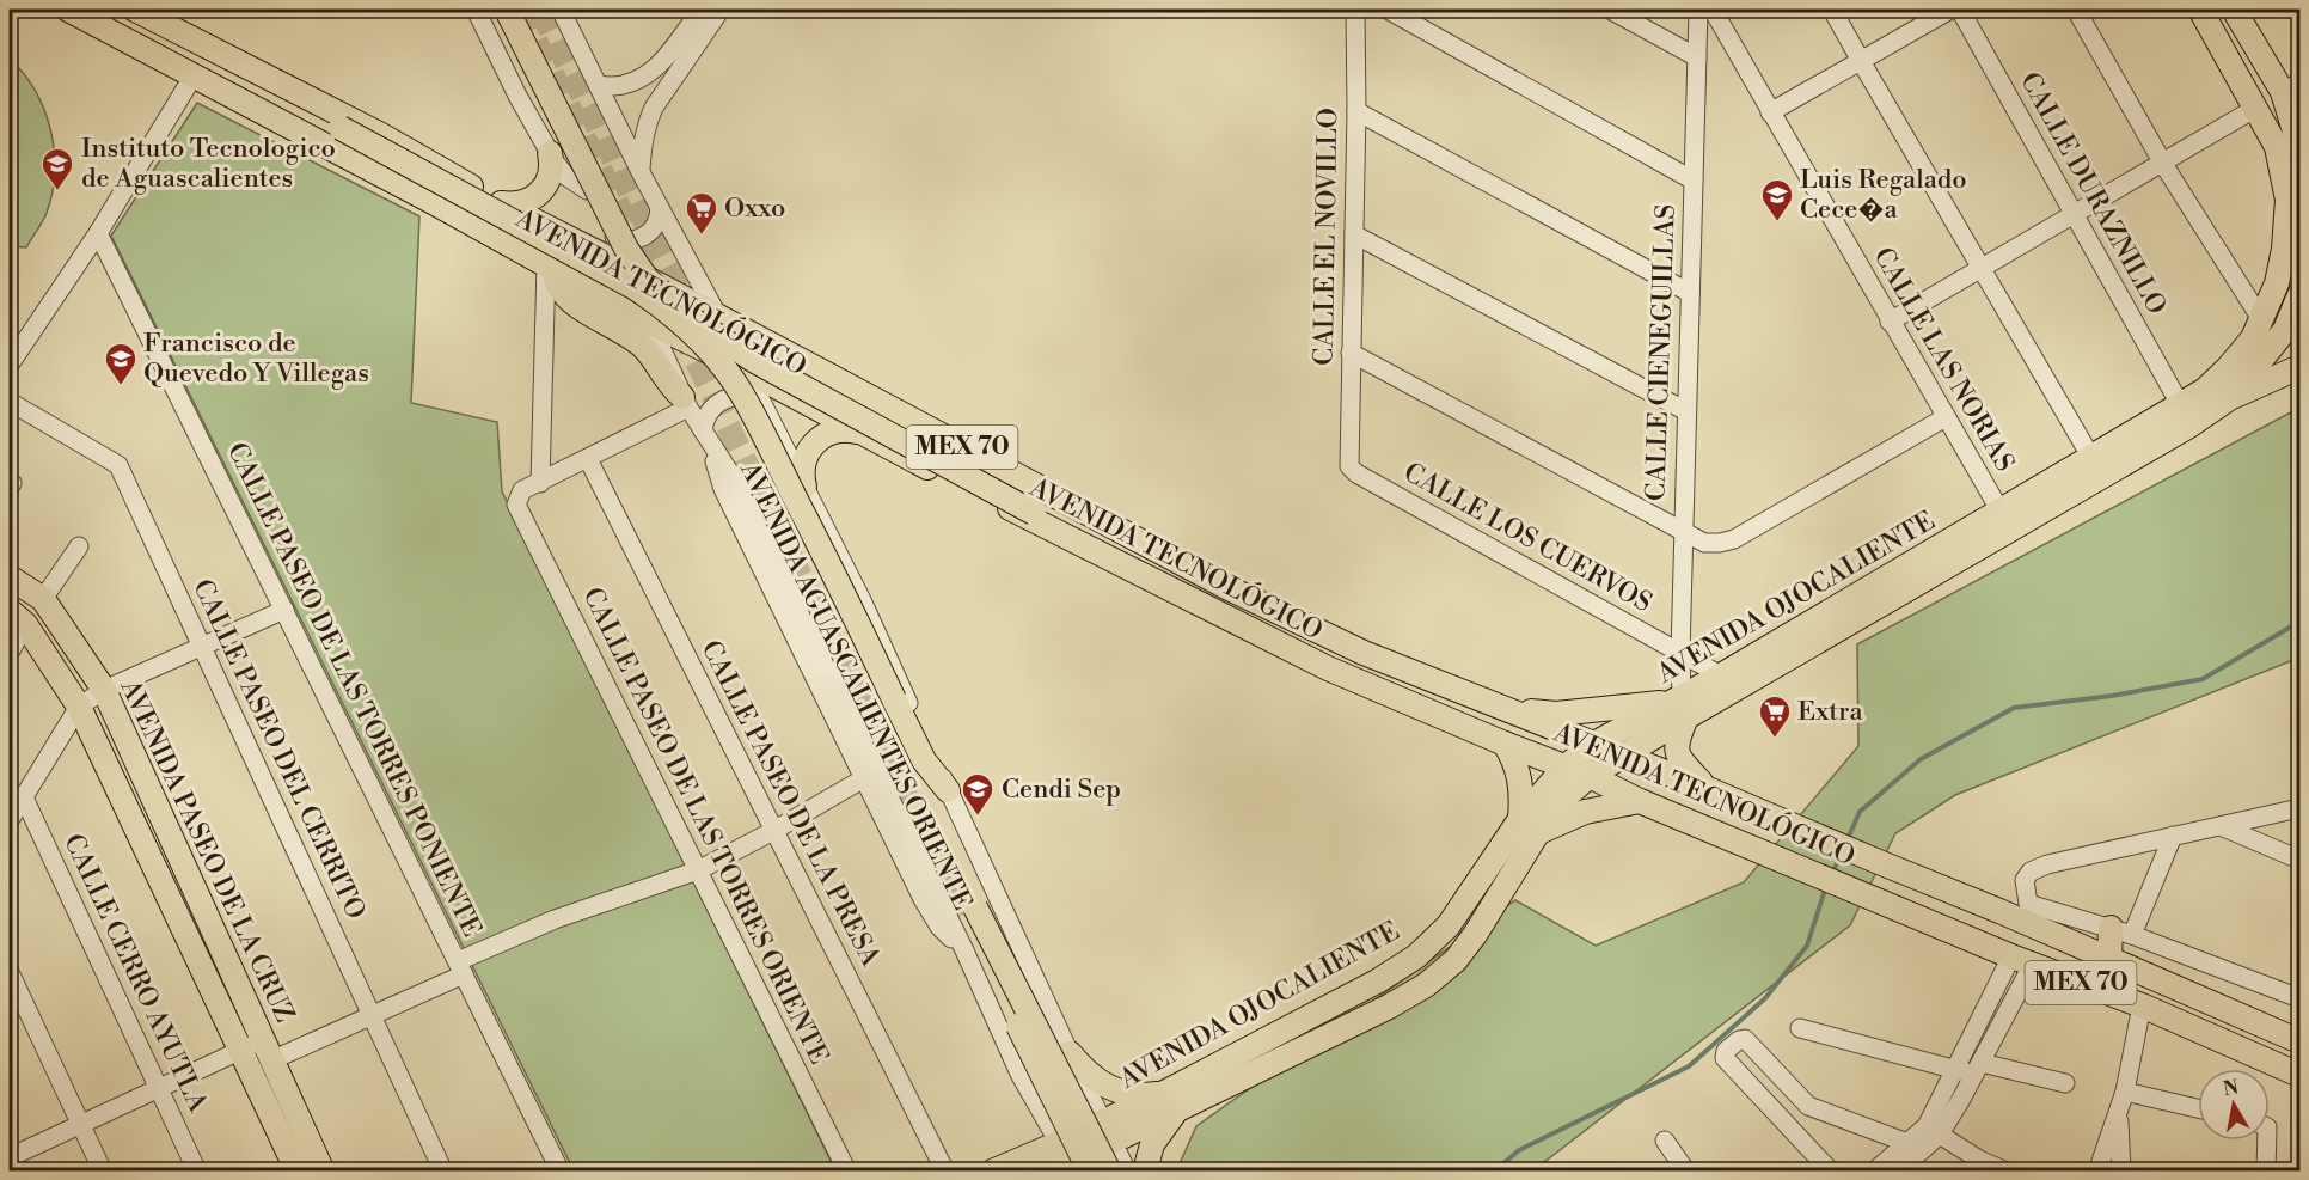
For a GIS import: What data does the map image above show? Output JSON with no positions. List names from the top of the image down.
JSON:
{
  "streets": {
    "main road": [
      "AVENIDA TECNOLÓGICO",
      "MEX 70",
      "AVENIDA OJOCALIENTE",
      "AVENIDA AGUASCALIENTES ORIENTE",
      "AVENIDA PASEO DE LA CRUZ"
    ],
    "street": [
      "CALLE DURAZNILLO",
      "CALLE EL NOVILLO",
      "CALLE CIENEGUILLAS",
      "CALLE LAS NORIAS",
      "CALLE LOS CUERVOS",
      "CALLE PASEO DE LAS TORRES PONIENTE",
      "CALLE PASEO DEL CERRITO",
      "CALLE PASEO DE LA PRESA",
      "CALLE PASEO DE LAS TORRES ORIENTE",
      "CALLE CERRO AYUTLA"
    ]
  },
  "crossings": [
    ["CALLE DURAZNILLO", "AVENIDA OJOCALIENTE"],
    ["CALLE EL NOVILLO", "CALLE LOS CUERVOS"],
    ["AVENIDA TECNOLÓGICO", "AVENIDA OJOCALIENTE"],
    ["AVENIDA TECNOLÓGICO", "AVENIDA AGUASCALIENTES ORIENTE"],
    ["CALLE CIENEGUILLAS", "CALLE LOS CUERVOS"],
    ["CALLE CIENEGUILLAS", "AVENIDA OJOCALIENTE"],
    ["CALLE LAS NORIAS", "AVENIDA OJOCALIENTE"],
    ["CALLE LOS CUERVOS", "AVENIDA OJOCALIENTE"],
    ["AVENIDA OJOCALIENTE", "AVENIDA AGUASCALIENTES ORIENTE"]
  ],
  "places": {
    "school or university": [
      "Instituto Tecnologico de Aguascalientes",
      "Luis Regalado Cece�a",
      "Francisco de Quevedo Y Villegas",
      "Cendi Sep"
    ],
    "supermarket": ["Oxxo", "Extra"]
  },
  "north": "top"
}
